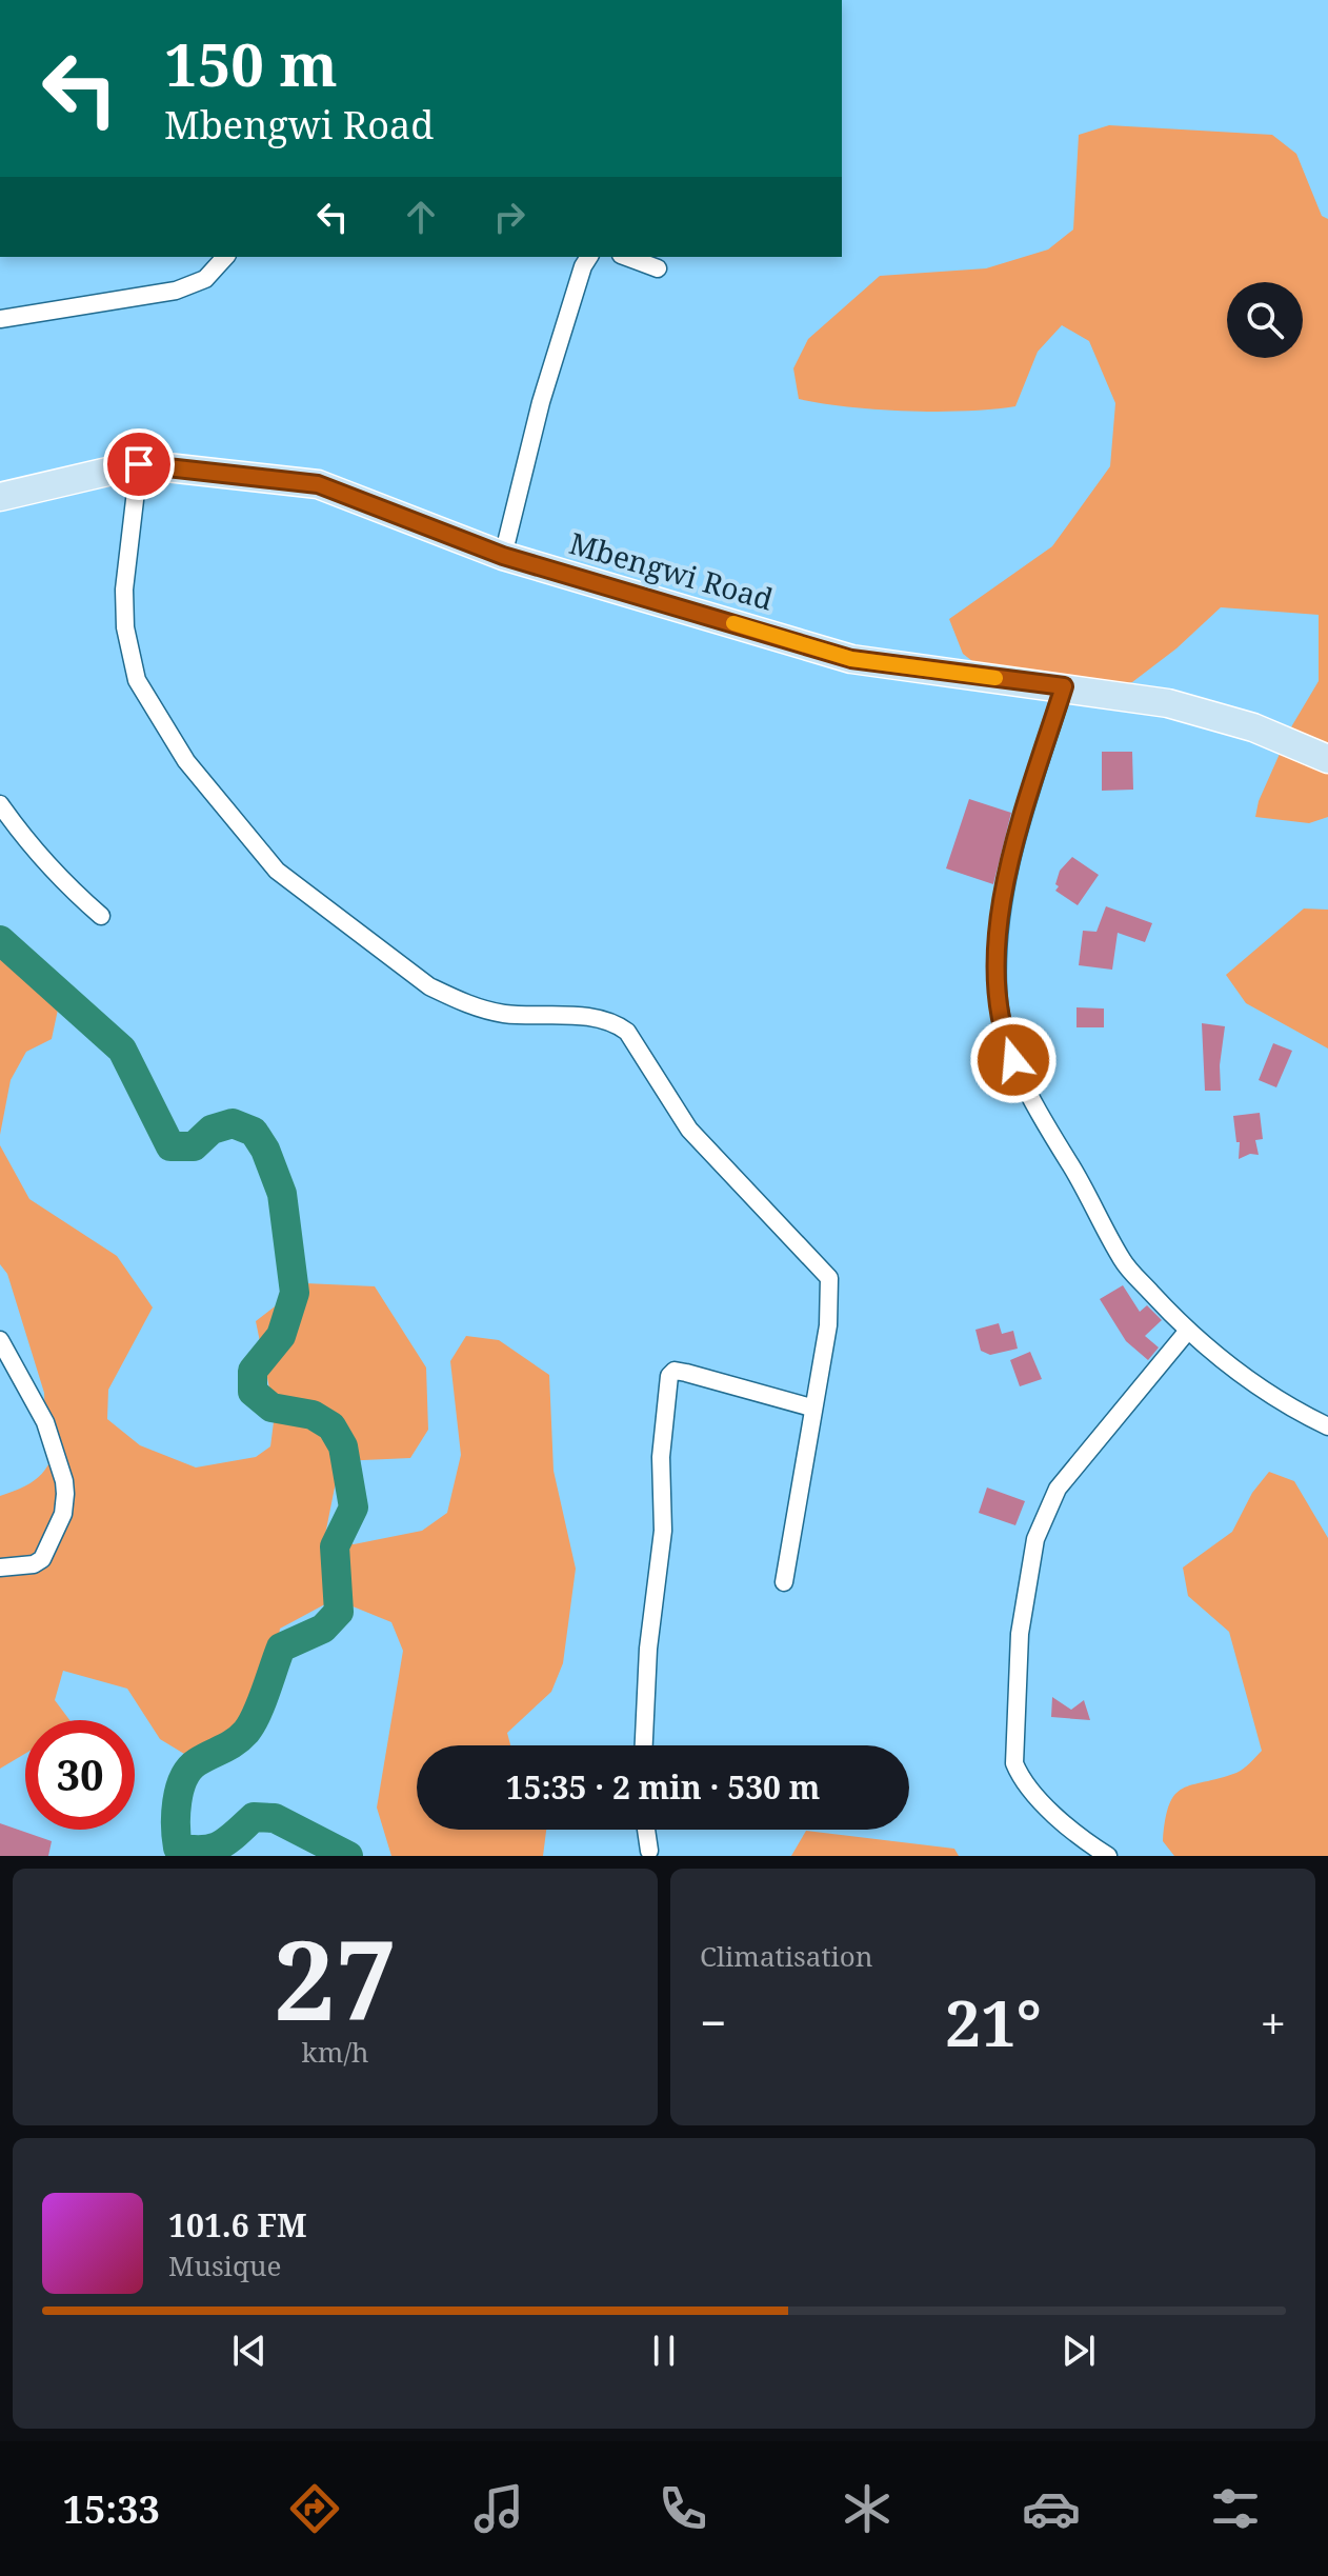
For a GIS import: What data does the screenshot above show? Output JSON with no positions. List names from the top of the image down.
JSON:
{
  "streets": {
    "main road": ["Mbengwi Road"]
  },
  "page": {
    "turn": ["150 m", "Mbengwi Road"],
    "limit": "30",
    "trip": "15:35 · 2 min · 530 m",
    "tile": [
      ["27", "km/h"],
      "Climatisation"
    ],
    "heat": ["−", "21°", "+"],
    "song": ["101.6 FM", "Musique"],
    "tabs": "15:33"
  }
}
